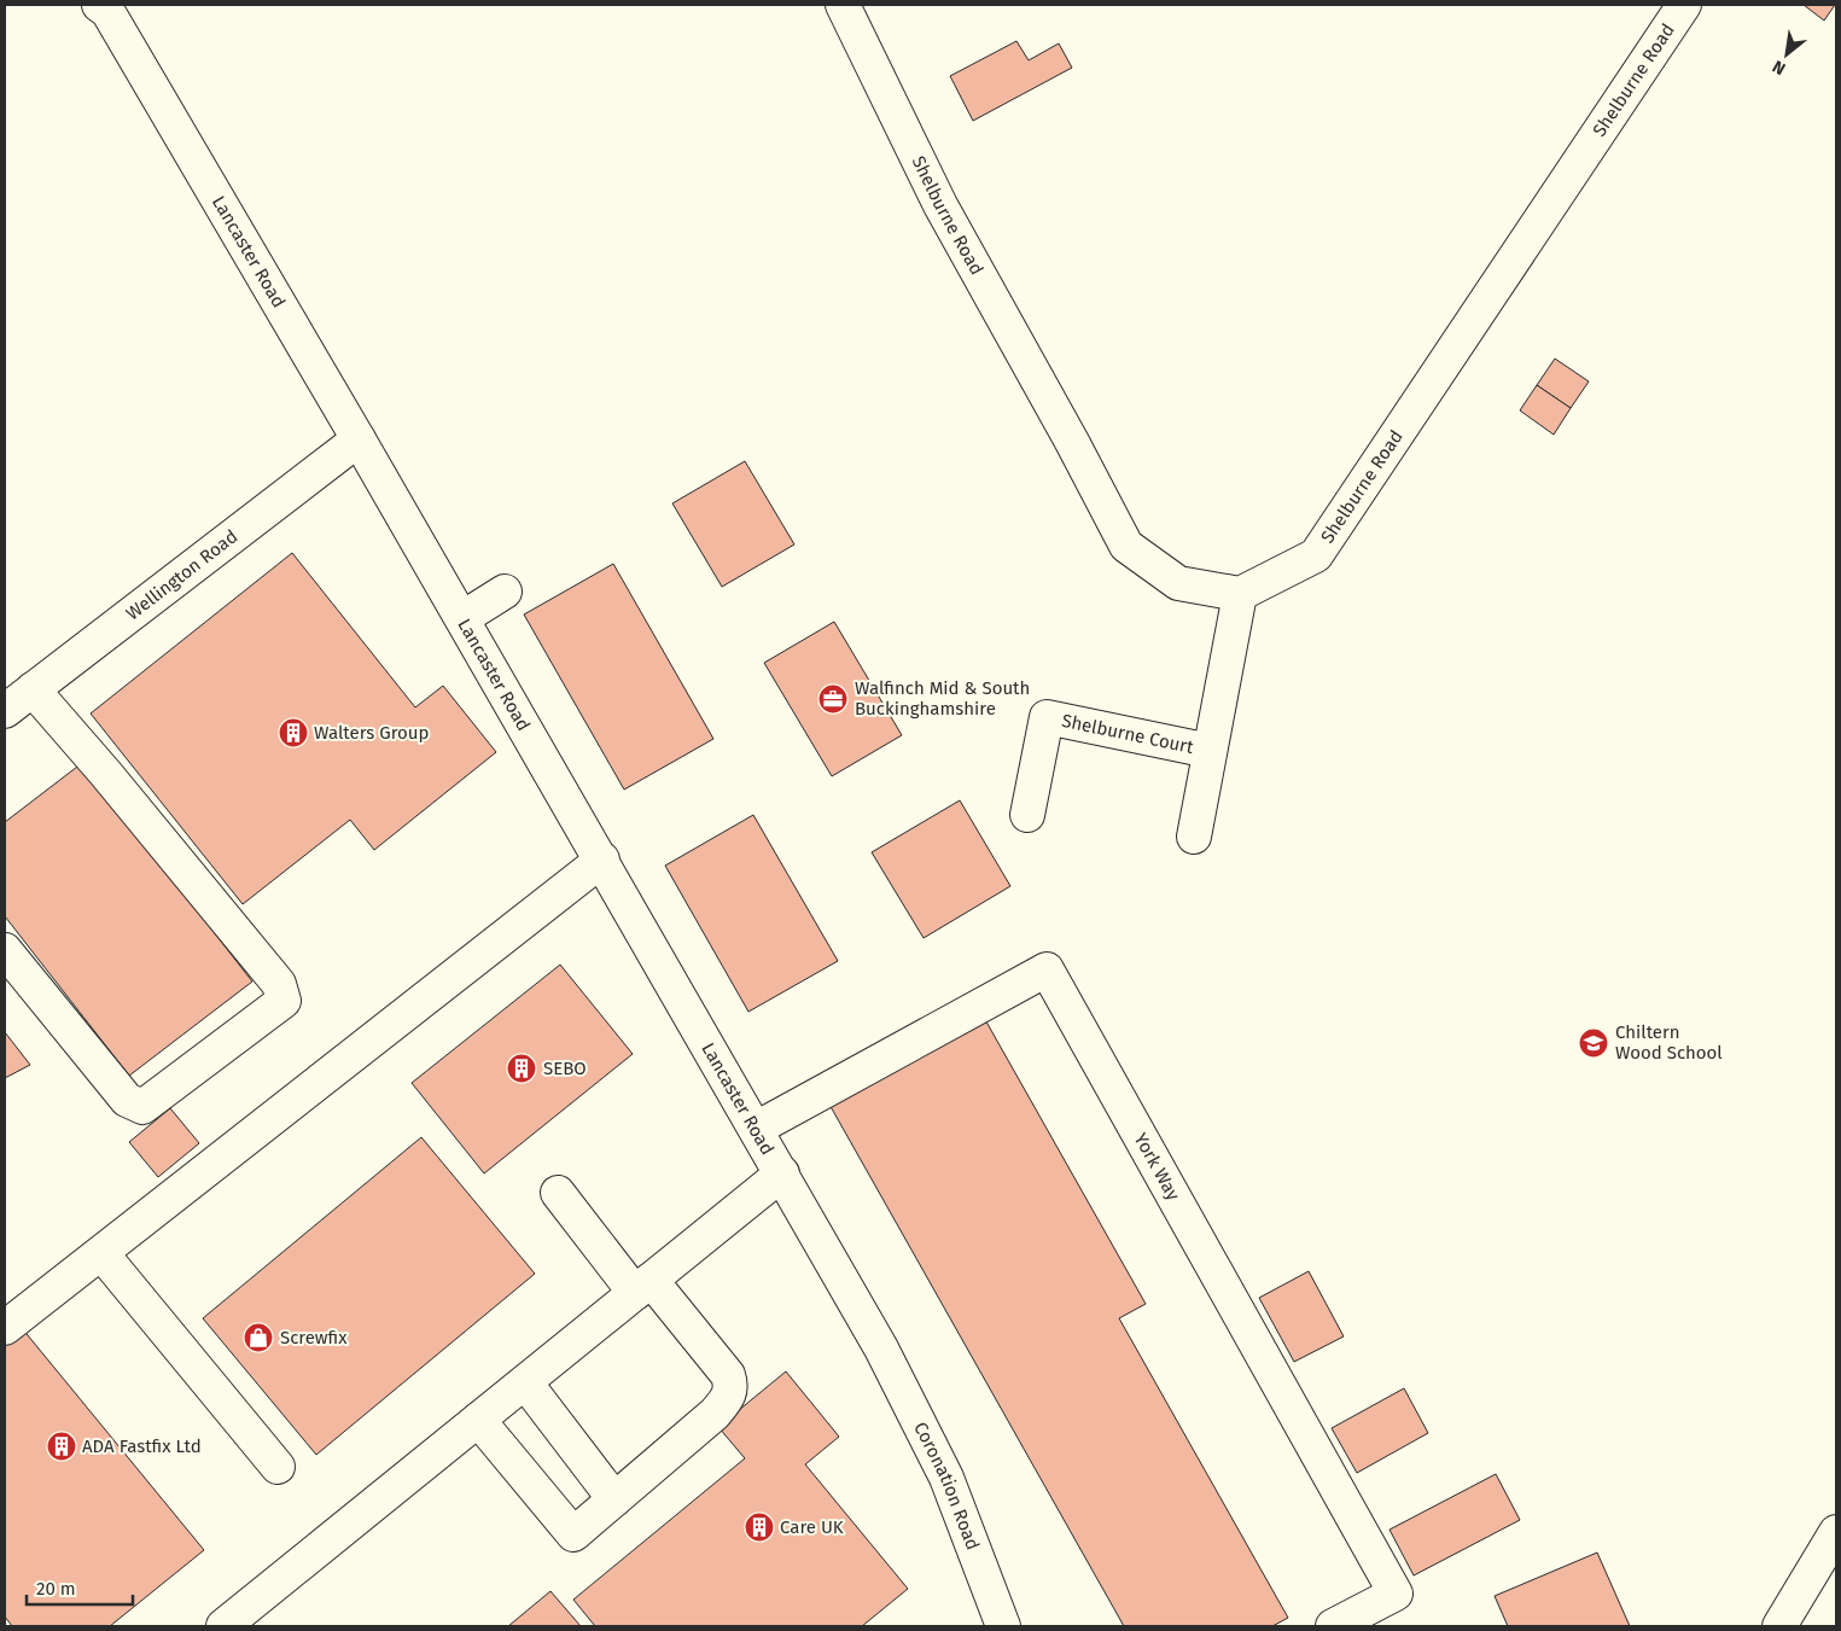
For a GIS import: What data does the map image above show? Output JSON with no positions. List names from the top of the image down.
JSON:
{
  "streets": {
    "street": [
      "Shelburne Road",
      "Lancaster Road",
      "Wellington Road",
      "Shelburne Court",
      "York Way",
      "Coronation Road"
    ]
  },
  "crossings": [
    ["Shelburne Road", "Shelburne Court"],
    ["Lancaster Road", "Wellington Road"],
    ["Lancaster Road", "York Way"],
    ["Lancaster Road", "Coronation Road"]
  ],
  "places": {
    "office": ["Walfinch Mid & South Buckinghamshire"],
    "building": [
      "Walters Group",
      "SEBO",
      "ADA Fastfix Ltd",
      "Care UK"
    ],
    "school or university": ["Chiltern Wood School"],
    "shop": ["Screwfix"]
  },
  "scale_bar": "20 m",
  "north": "bottom left"
}
